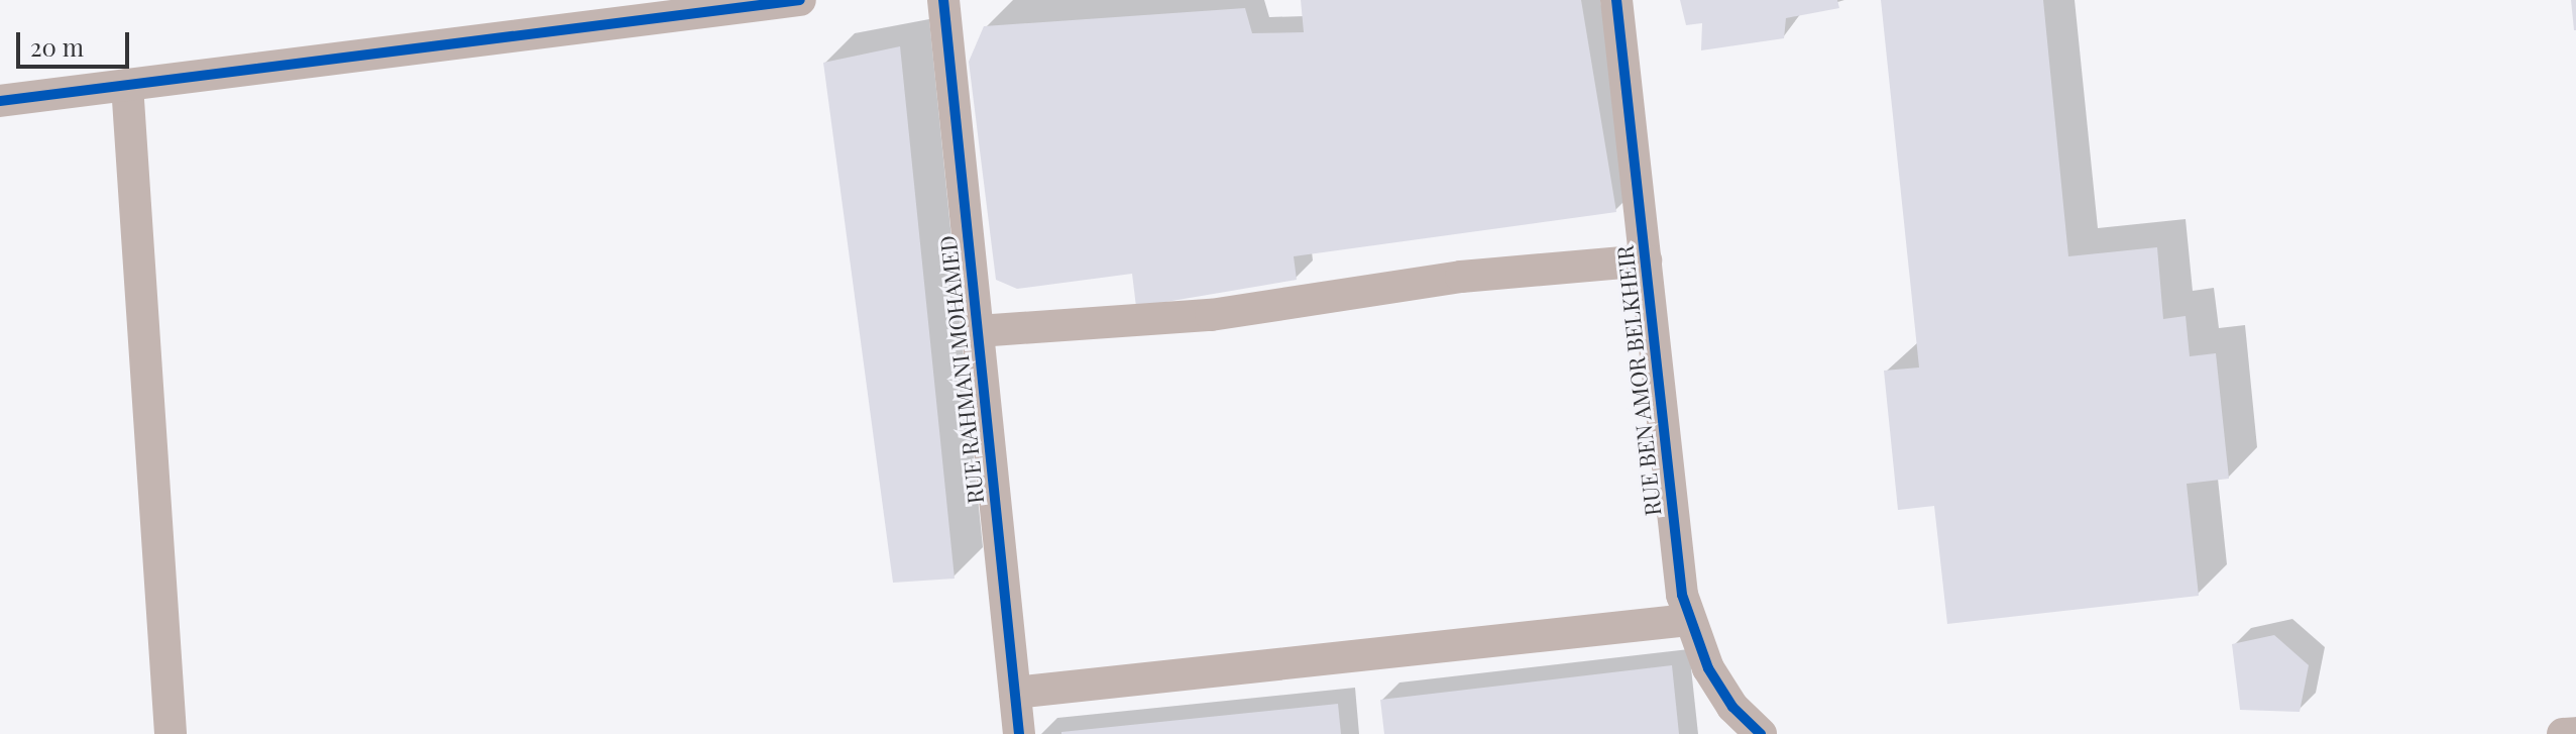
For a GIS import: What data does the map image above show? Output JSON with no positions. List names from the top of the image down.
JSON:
{
  "streets": {
    "street": ["RUE RAHMANI MOHAMED", "RUE BEN AMOR BELKHEIR"]
  },
  "scale_bar": "20 m"
}
